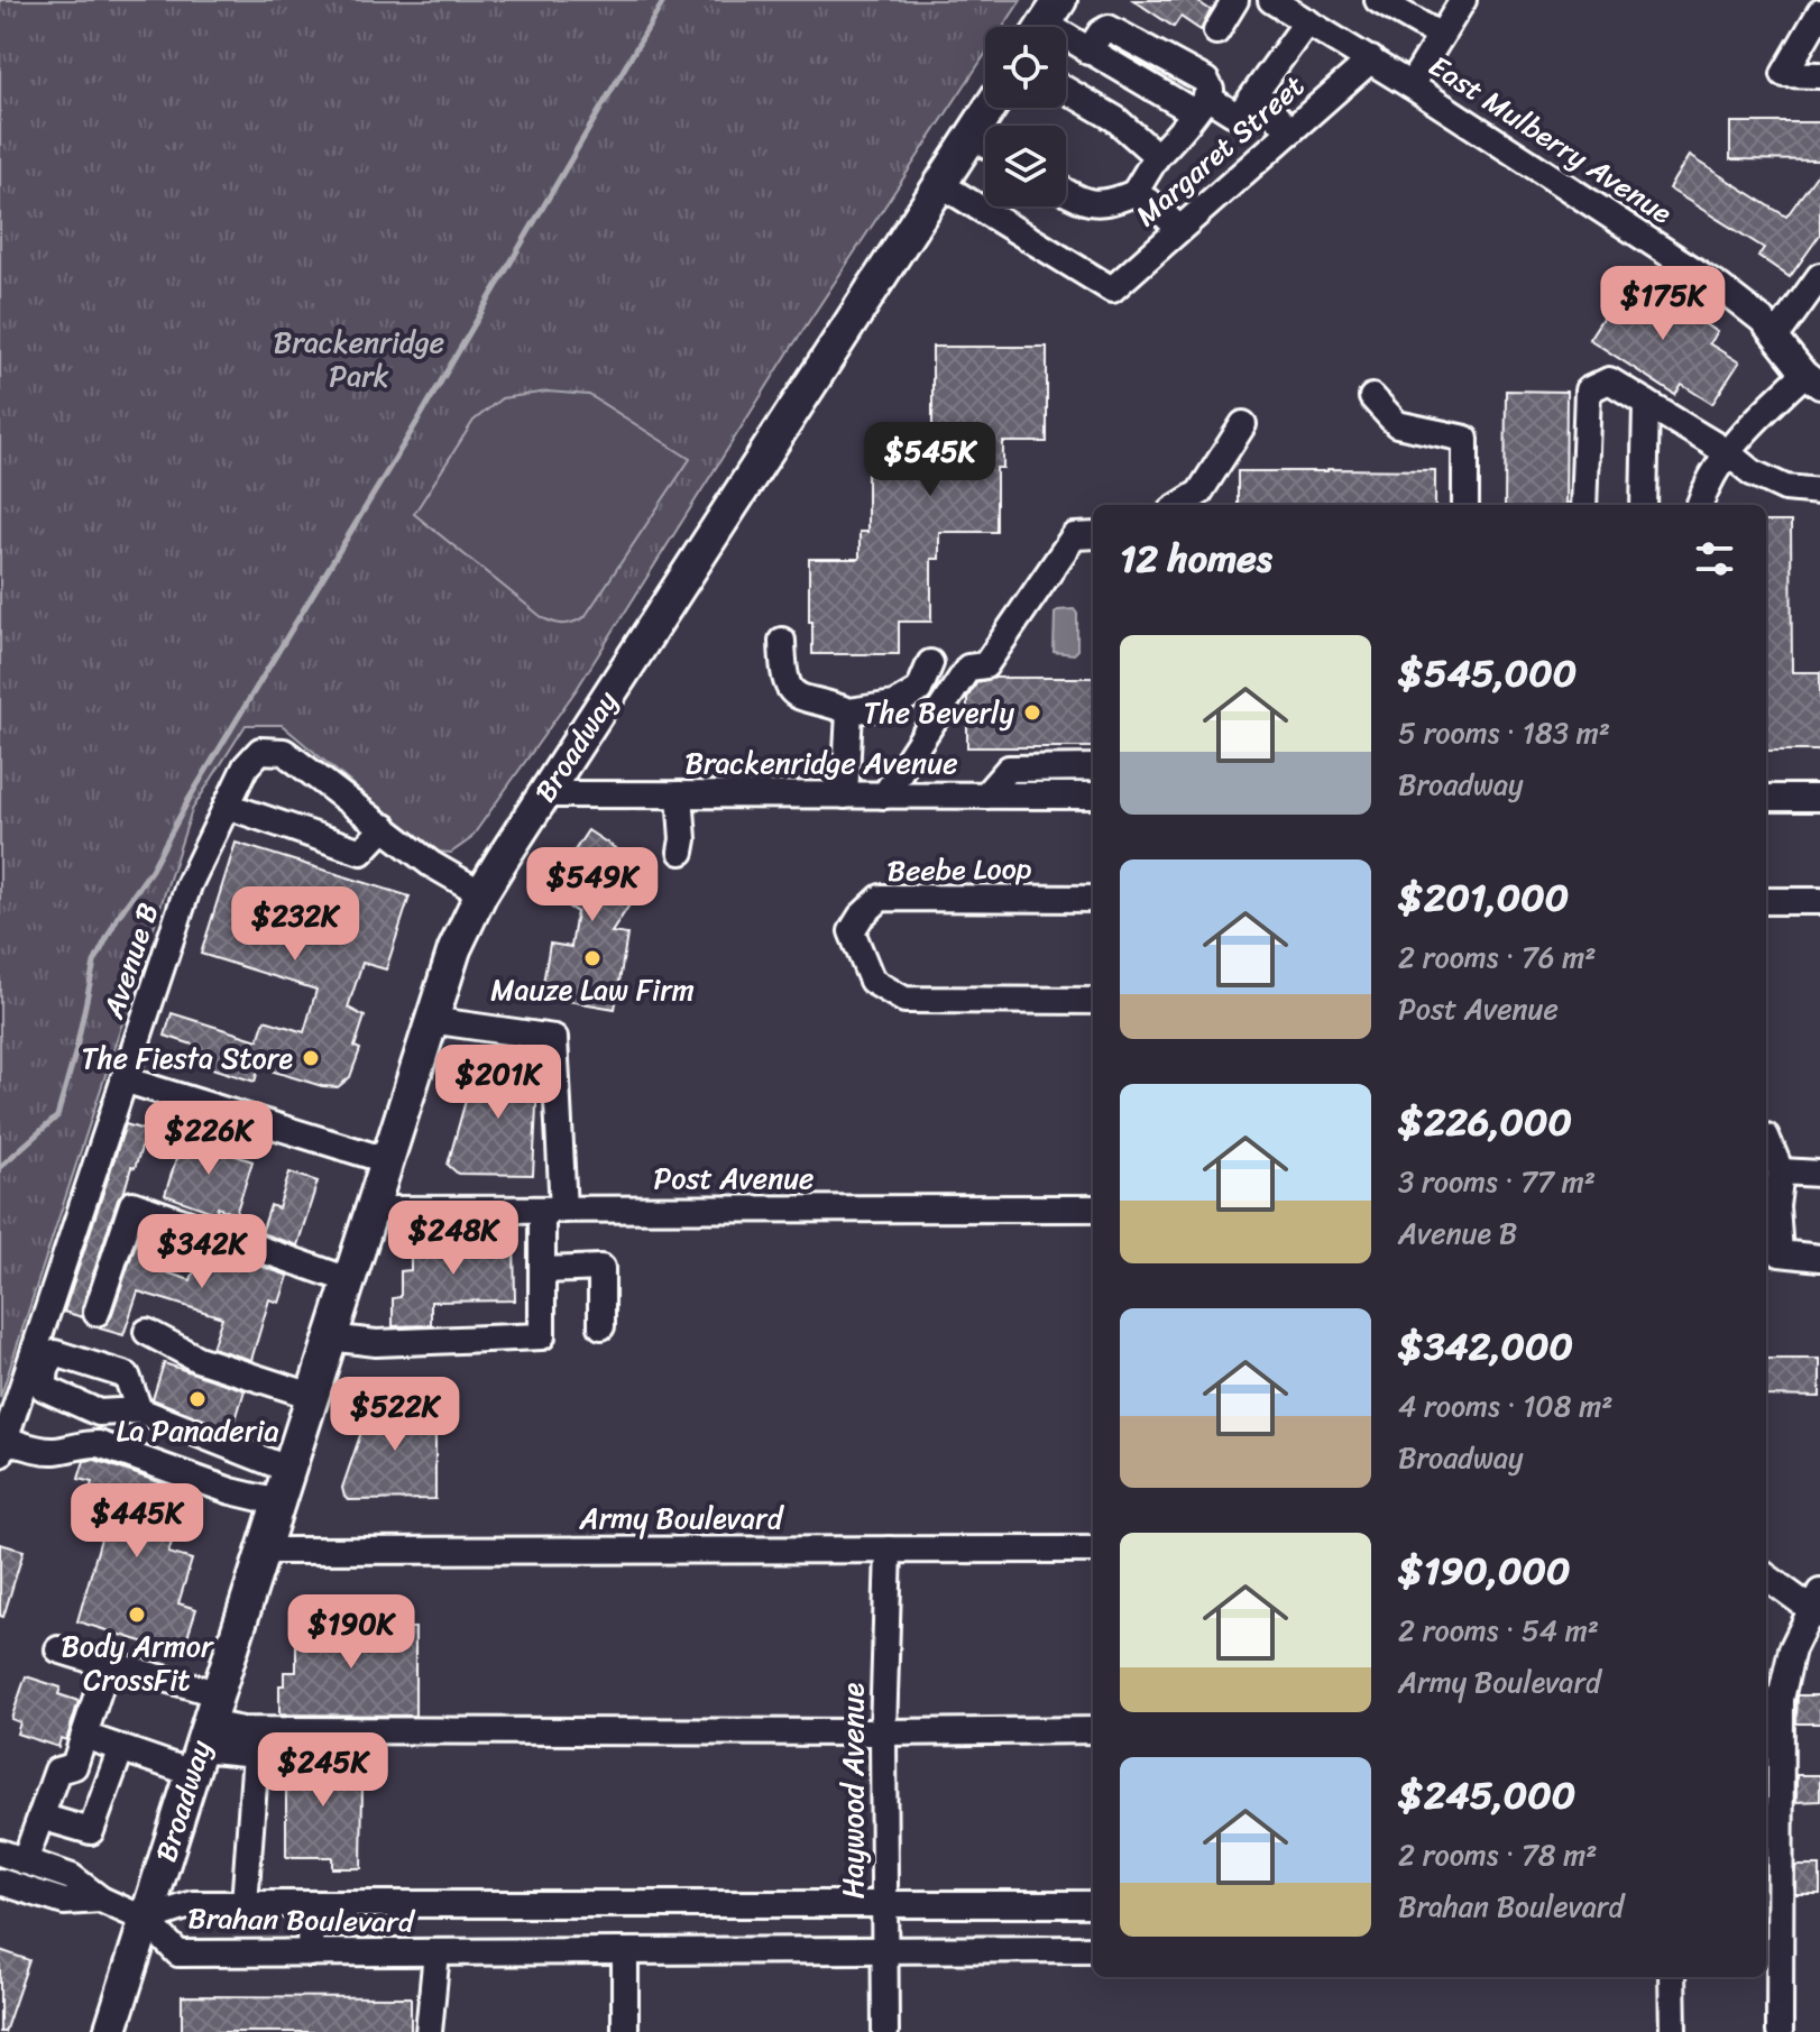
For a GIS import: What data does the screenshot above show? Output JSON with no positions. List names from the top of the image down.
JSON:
{
  "streets": {
    "main road": ["Broadway"],
    "street": [
      "East Mulberry Avenue",
      "Margaret Street",
      "Brackenridge Avenue",
      "Beebe Loop",
      "Avenue B",
      "Post Avenue",
      "Army Boulevard",
      "Haywood Avenue",
      "Brahan Boulevard"
    ]
  },
  "crossings": [
    ["East Mulberry Avenue", "Margaret Street"],
    ["Margaret Street", "Broadway"],
    ["Broadway", "Brackenridge Avenue"],
    ["Broadway", "Avenue B"],
    ["Broadway", "Post Avenue"],
    ["Broadway", "Army Boulevard"],
    ["Broadway", "Brahan Boulevard"],
    ["Army Boulevard", "Haywood Avenue"],
    ["Haywood Avenue", "Brahan Boulevard"]
  ],
  "parks": ["Brackenridge Park"],
  "places": [
    "The Beverly",
    "Mauze Law Firm",
    "The Fiesta Store",
    "La Panaderia",
    "Body Armor CrossFit"
  ],
  "page": {
    "price": [
      "$175K",
      "$545K",
      "$549K",
      "$232K",
      "$201K",
      "$226K",
      "$248K",
      "$342K",
      "$522K",
      "$445K",
      "$190K",
      "$245K"
    ],
    "heading": "12 homes",
    "list": [
      {
        "name": "$545,000",
        "note": "5 rooms · 183 m² · Broadway"
      },
      {
        "name": "$201,000",
        "note": "2 rooms · 76 m² · Post Avenue"
      },
      {
        "name": "$226,000",
        "note": "3 rooms · 77 m² · Avenue B"
      },
      {
        "name": "$342,000",
        "note": "4 rooms · 108 m² · Broadway"
      },
      {
        "name": "$190,000",
        "note": "2 rooms · 54 m² · Army Boulevard"
      },
      {
        "name": "$245,000",
        "note": "2 rooms · 78 m² · Brahan Boulevard"
      }
    ]
  }
}
